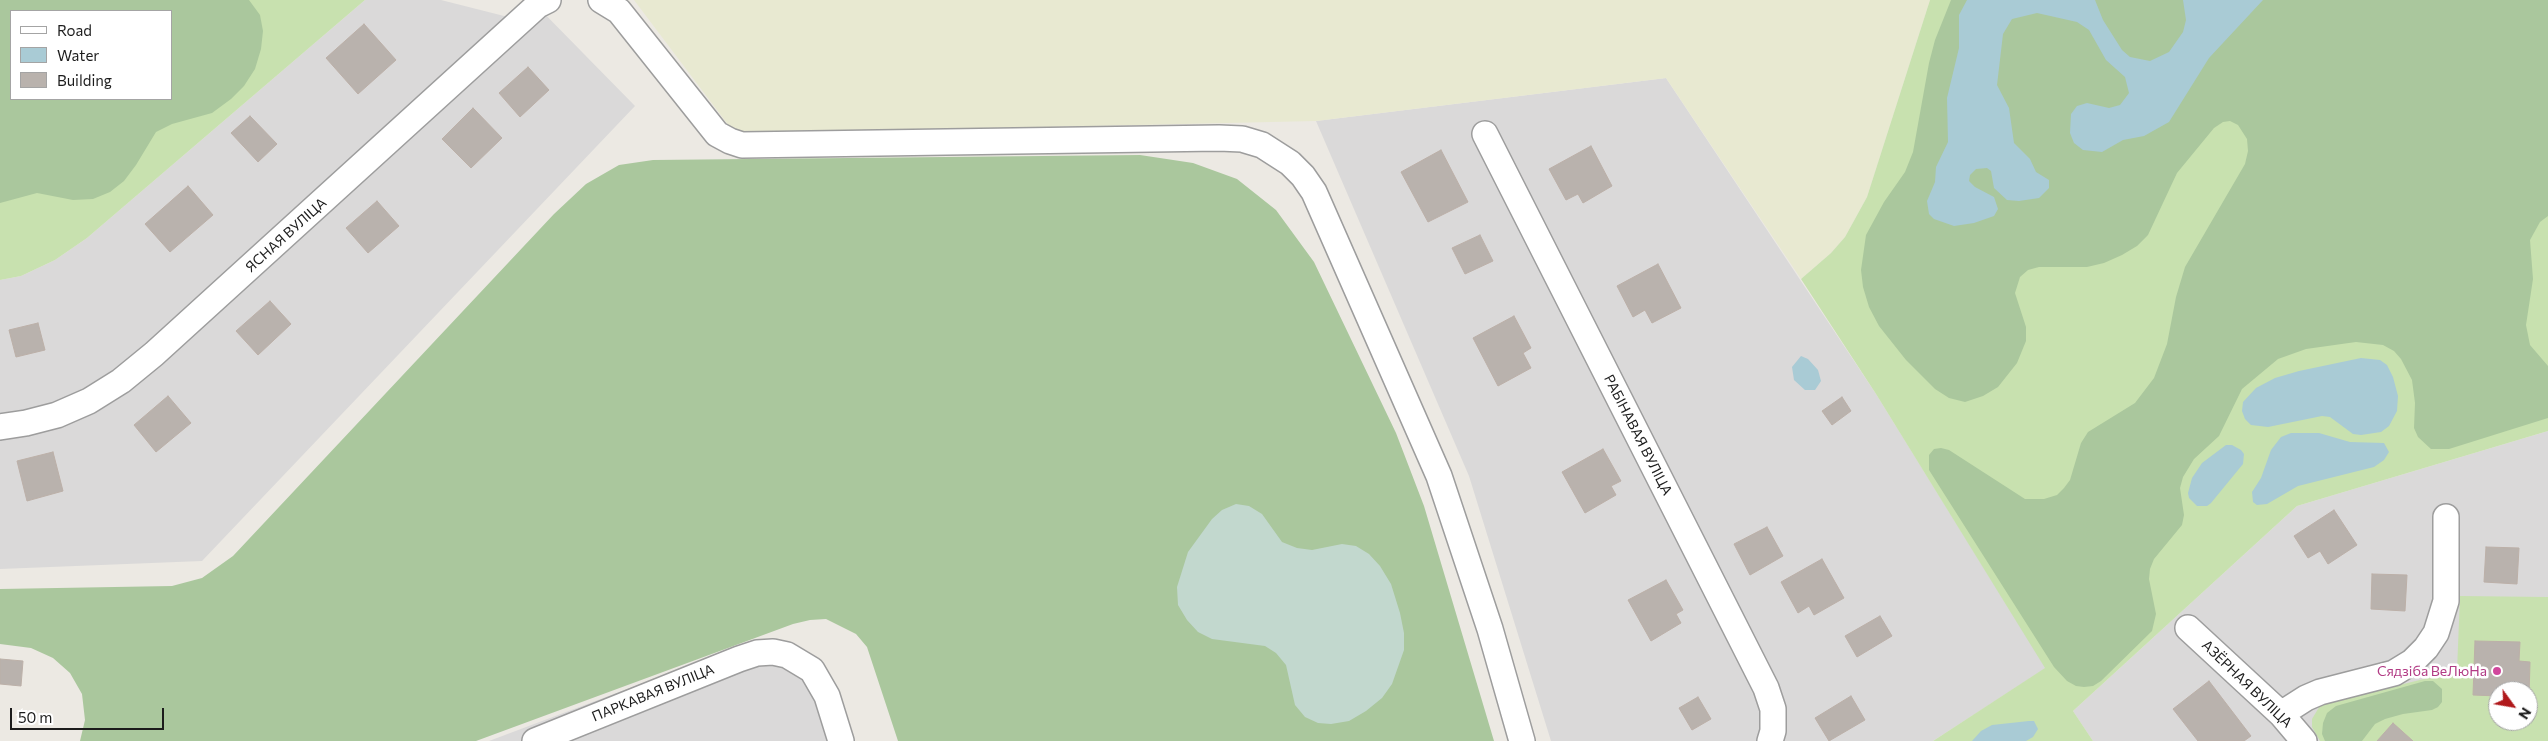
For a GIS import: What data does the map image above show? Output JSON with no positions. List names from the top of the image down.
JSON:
{
  "streets": {
    "street": [
      "ЯСНАЯ ВУЛІЦА",
      "РАБІНАВАЯ ВУЛІЦА",
      "АЗЁРНАЯ ВУЛІЦА",
      "ПАРКАВАЯ ВУЛІЦА"
    ]
  },
  "places": ["Сядзіба ВеЛюНа"],
  "legend": ["Road", "Water", "Building"],
  "scale_bar": "50 m",
  "north": "bottom right"
}
